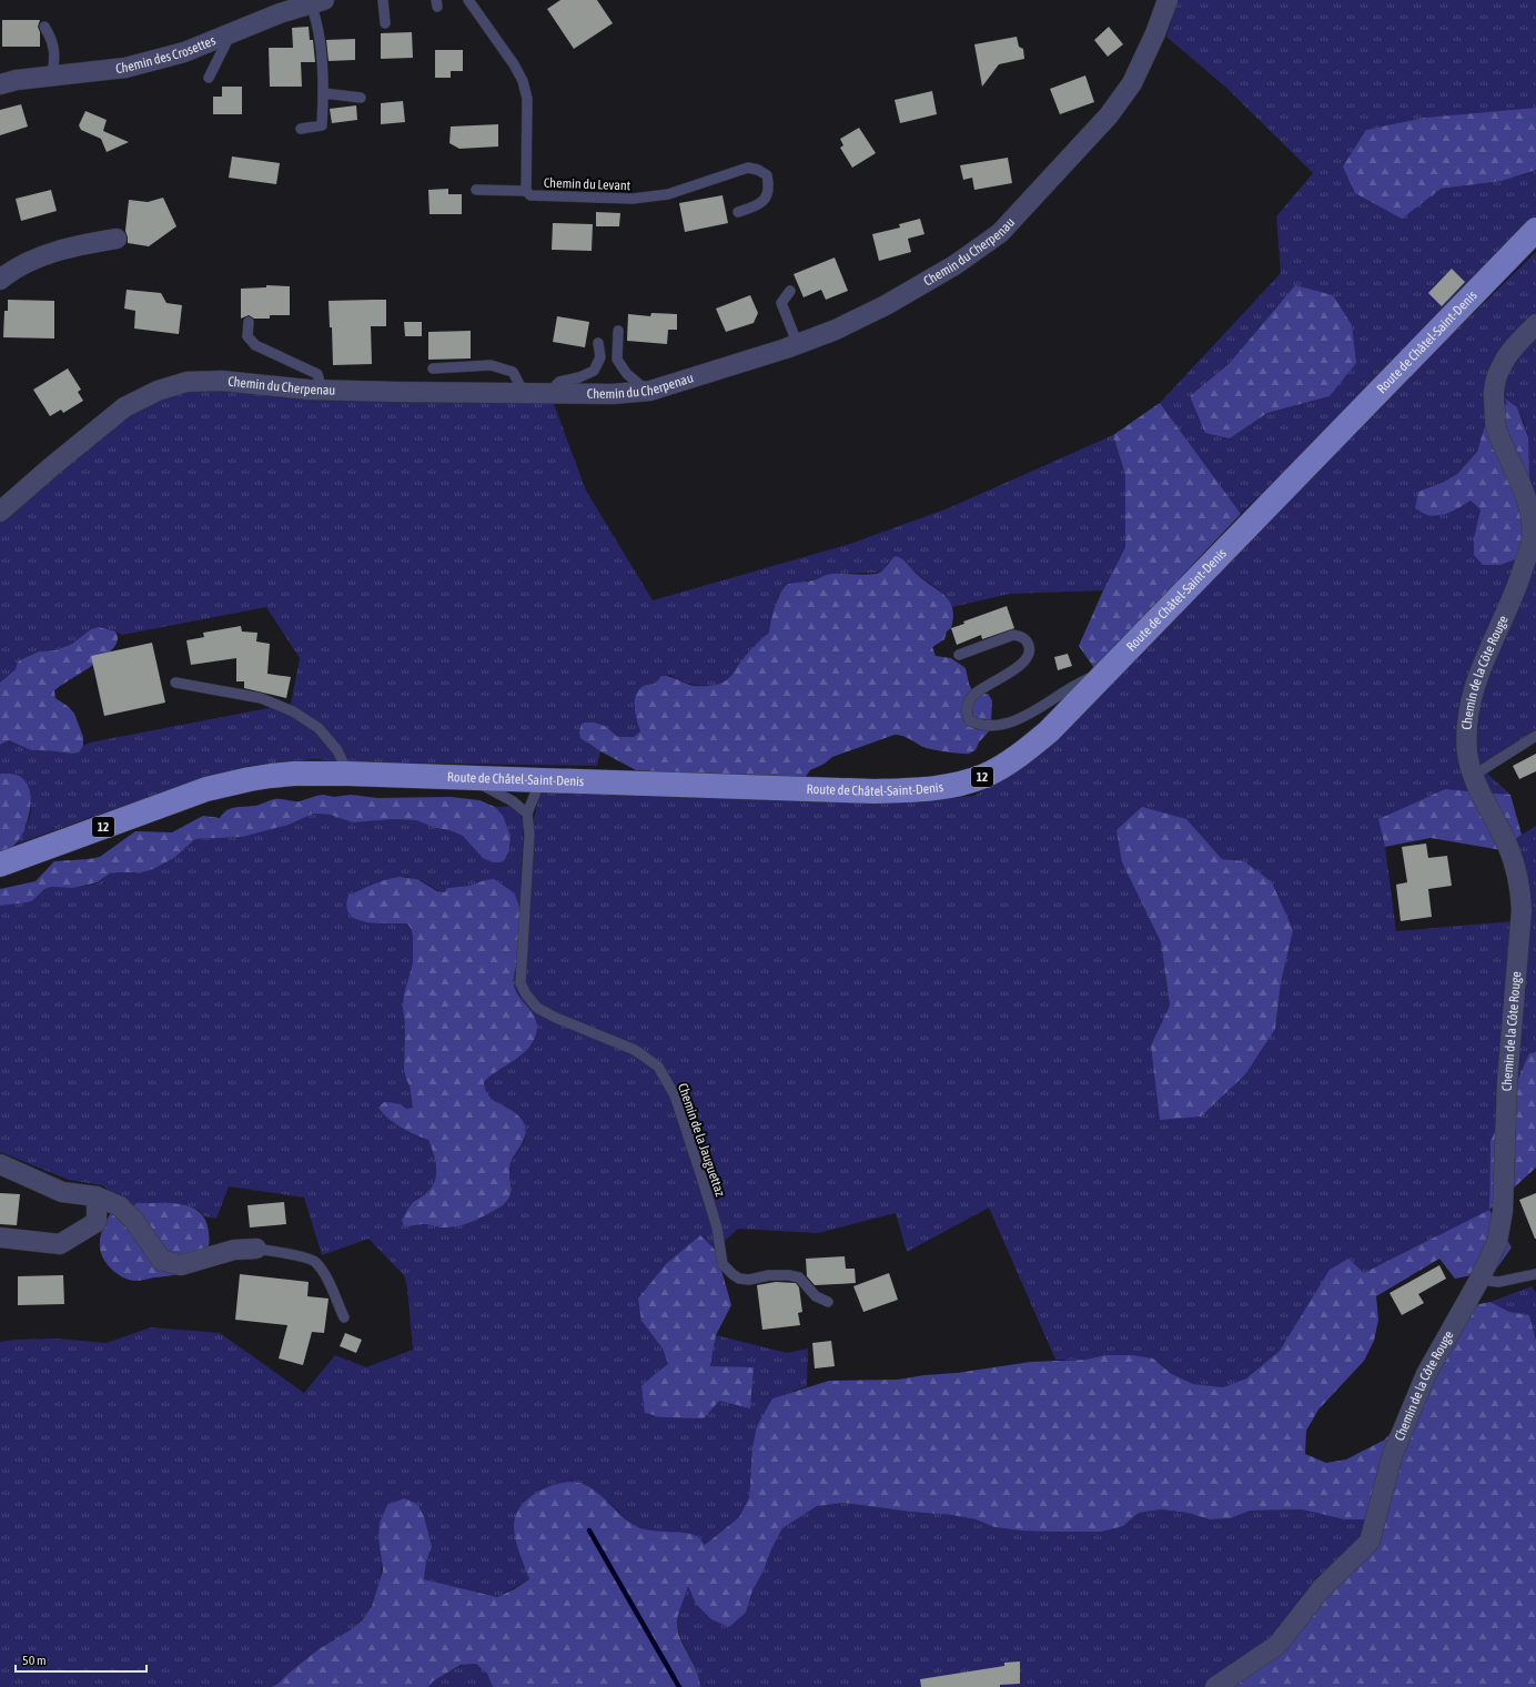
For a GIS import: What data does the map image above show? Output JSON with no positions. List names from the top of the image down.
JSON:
{
  "streets": {
    "main road": ["Route de Châtel-Saint-Denis", "12"],
    "street": ["Chemin des Crosettes", "Chemin du Cherpenau", "Chemin de la Côte Rouge"],
    "lane": ["Chemin du Levant", "Chemin de la Jauguettaz"]
  },
  "scale_bar": "50 m"
}
